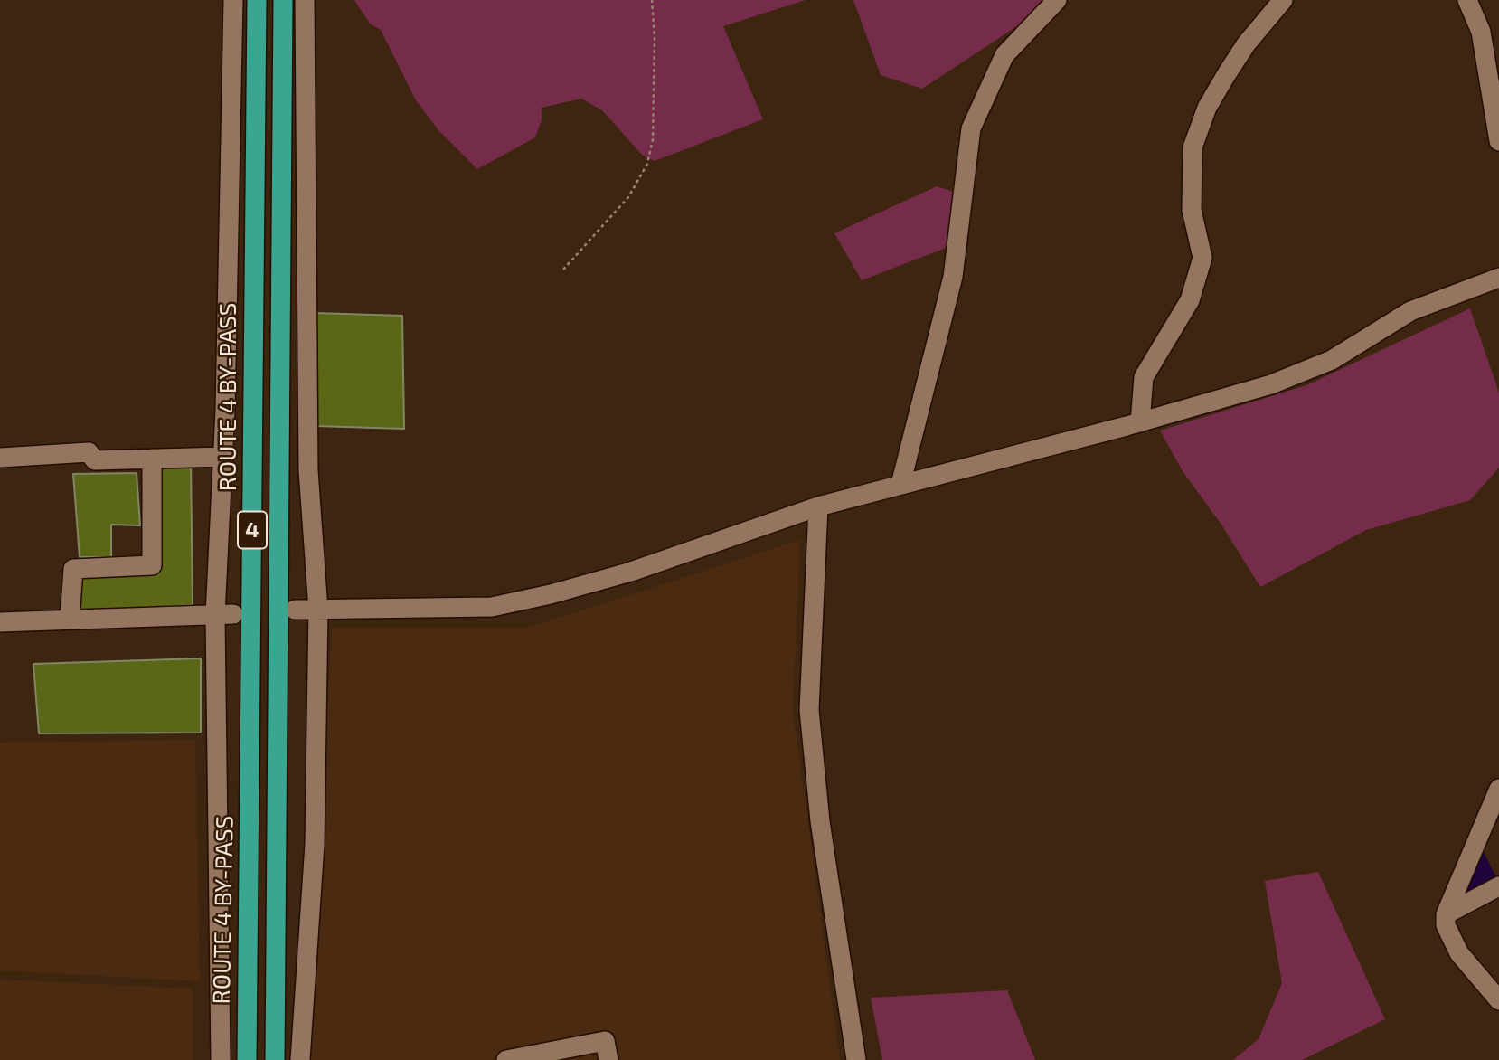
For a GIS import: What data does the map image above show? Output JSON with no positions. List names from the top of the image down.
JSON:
{
  "streets": {
    "highway": ["ROUTE 4 BY-PASS", "4"]
  }
}
